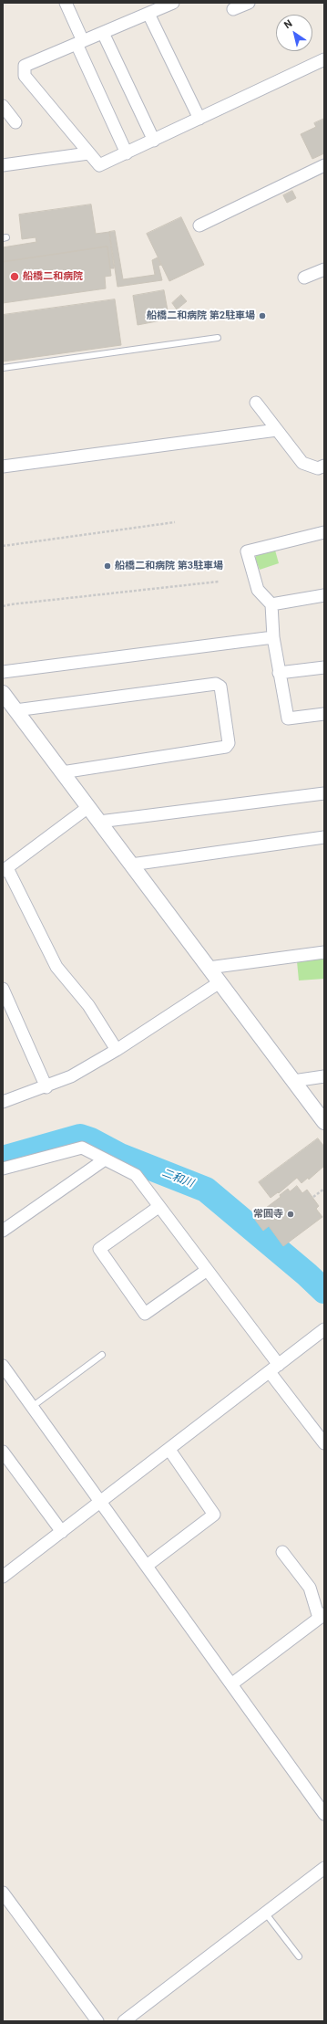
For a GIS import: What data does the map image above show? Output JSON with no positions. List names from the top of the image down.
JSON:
{
  "water": ["二和川"],
  "places": [
    "船橋二和病院",
    "船橋二和病院 第2駐車場",
    "船橋二和病院 第3駐車場",
    "常圓寺"
  ],
  "north": "top left"
}
